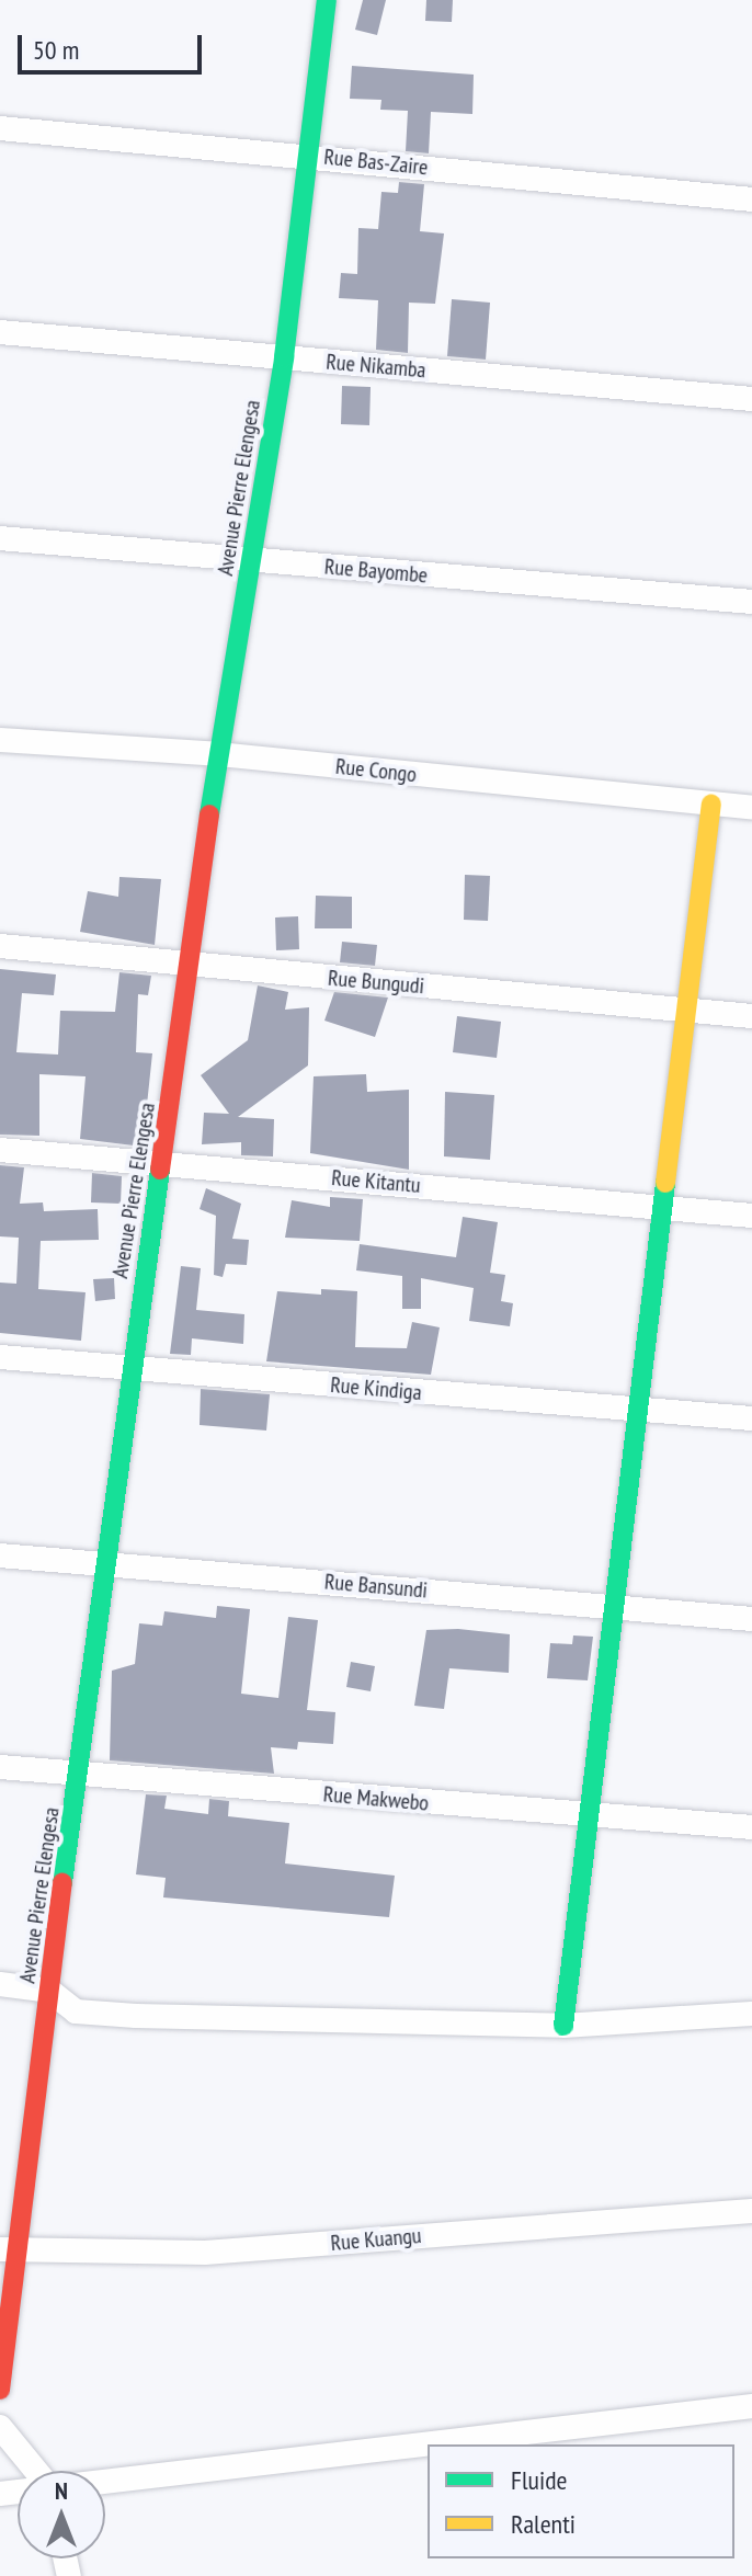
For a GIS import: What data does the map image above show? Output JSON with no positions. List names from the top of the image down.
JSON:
{
  "streets": {
    "street": [
      "Rue Bas-Zaire",
      "Rue Nikamba",
      "Avenue Pierre Elengesa",
      "Rue Bayombe",
      "Rue Congo",
      "Rue Bungudi",
      "Rue Kitantu",
      "Rue Kindiga",
      "Rue Bansundi",
      "Rue Makwebo",
      "Rue Kuangu"
    ]
  },
  "crossings": [
    ["Rue Bas-Zaire", "Avenue Pierre Elengesa"],
    ["Rue Nikamba", "Avenue Pierre Elengesa"],
    ["Avenue Pierre Elengesa", "Rue Bayombe"],
    ["Avenue Pierre Elengesa", "Rue Congo"],
    ["Avenue Pierre Elengesa", "Rue Bungudi"],
    ["Avenue Pierre Elengesa", "Rue Kitantu"],
    ["Avenue Pierre Elengesa", "Rue Kindiga"],
    ["Avenue Pierre Elengesa", "Rue Bansundi"],
    ["Avenue Pierre Elengesa", "Rue Makwebo"],
    ["Avenue Pierre Elengesa", "Rue Kuangu"]
  ],
  "legend": ["Fluide", "Ralenti"],
  "scale_bar": "50 m",
  "north": "top"
}
